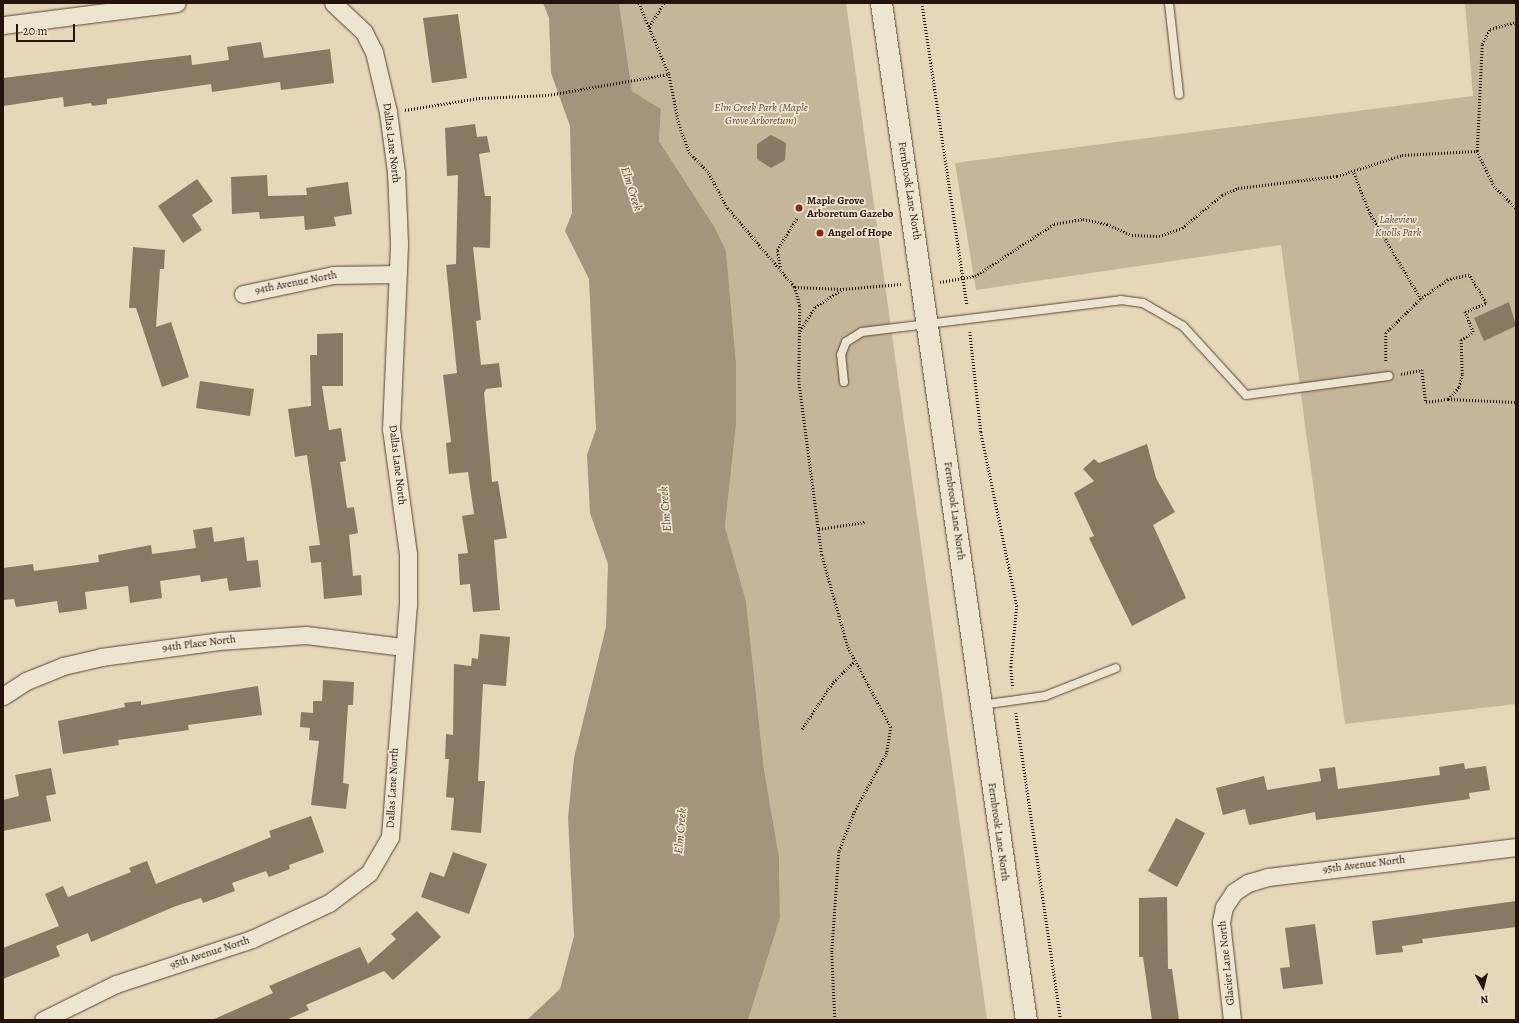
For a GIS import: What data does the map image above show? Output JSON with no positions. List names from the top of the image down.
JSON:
{
  "streets": {
    "street": [
      "Dallas Lane North",
      "Fernbrook Lane North",
      "94th Avenue North",
      "94th Place North",
      "95th Avenue North",
      "Glacier Lane North"
    ]
  },
  "crossings": [
    ["Dallas Lane North", "94th Avenue North"],
    ["Dallas Lane North", "94th Place North"],
    ["Dallas Lane North", "95th Avenue North"],
    ["95th Avenue North", "Glacier Lane North"]
  ],
  "water": ["Elm Creek"],
  "parks": ["Elm Creek Park (Maple Grove Arboretum)", "Lakeview Knolls Park"],
  "places": ["Maple Grove Arboretum Gazebo", "Angel of Hope"],
  "scale_bar": "20 m",
  "north": "bottom"
}
